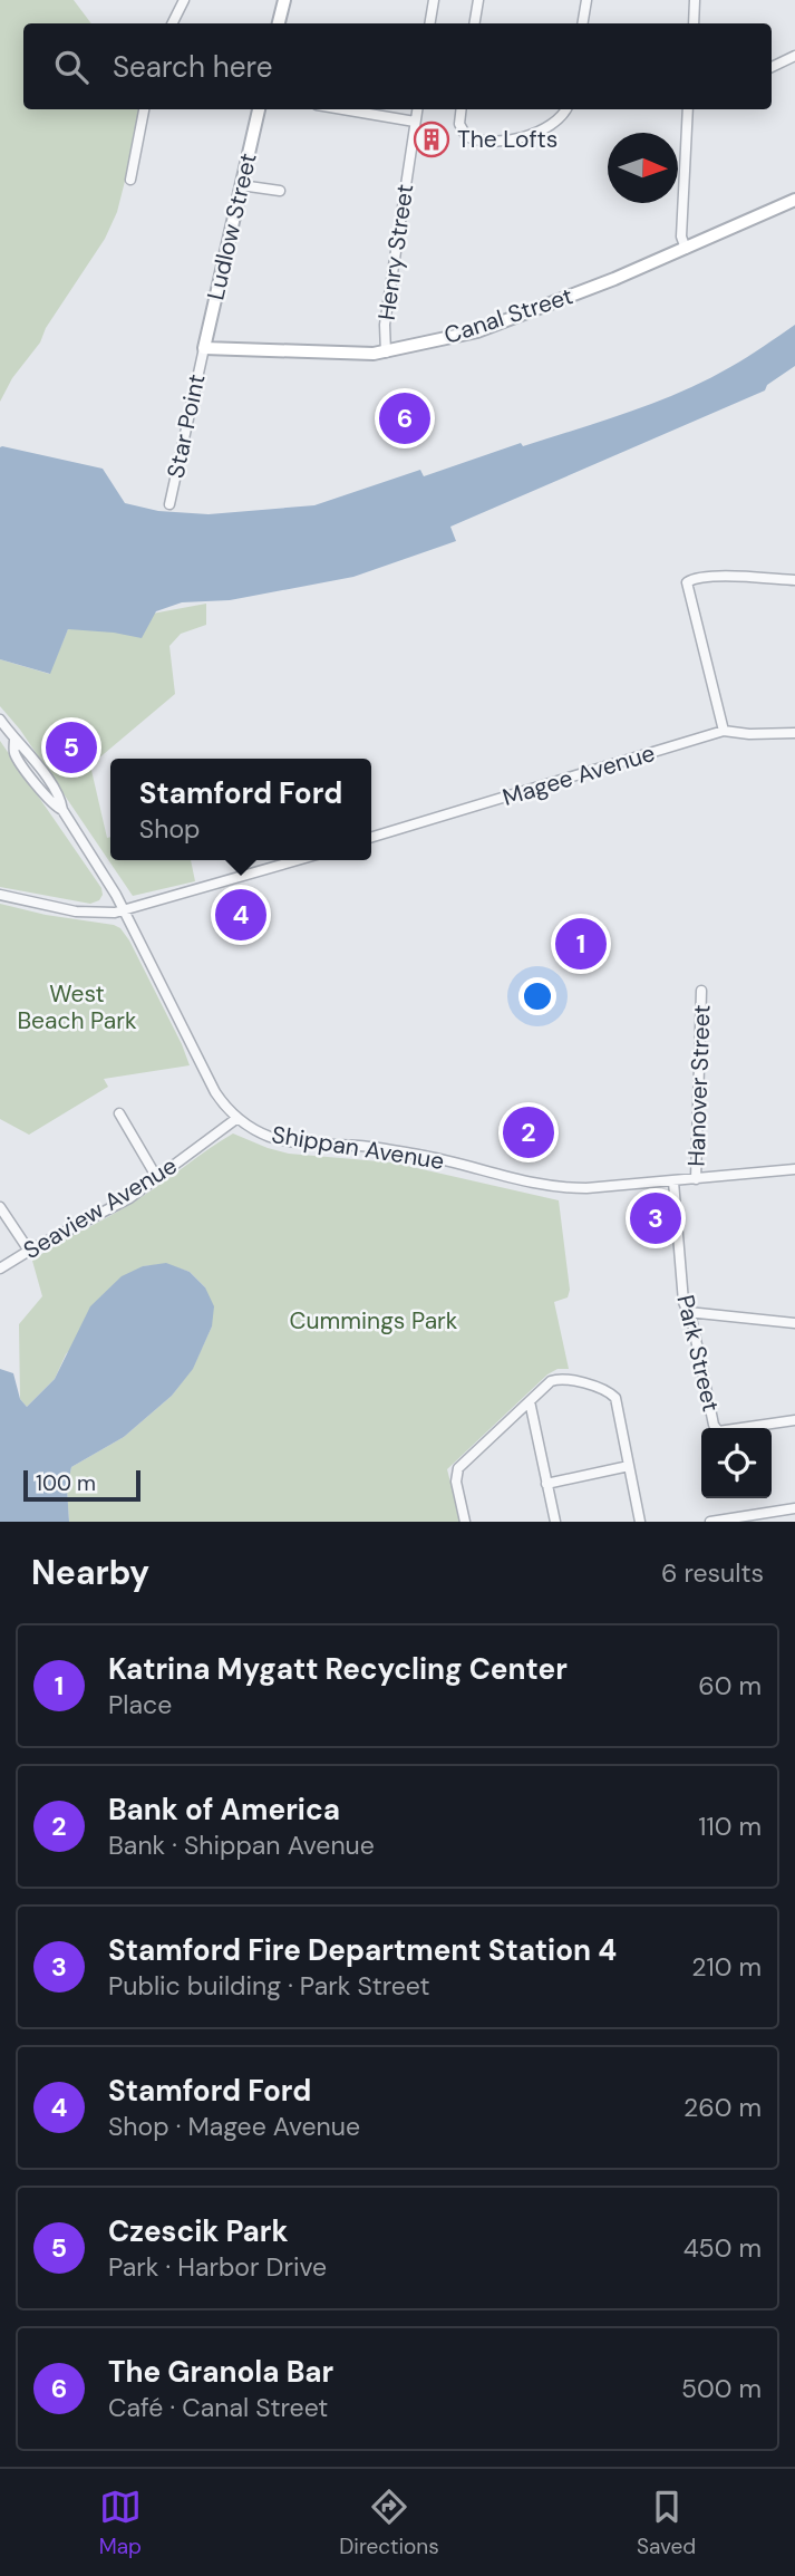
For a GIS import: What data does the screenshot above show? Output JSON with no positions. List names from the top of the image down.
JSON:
{
  "streets": {
    "street": [
      "Ludlow Street",
      "Henry Street",
      "Canal Street",
      "Star Point",
      "Magee Avenue",
      "Hanover Street",
      "Shippan Avenue",
      "Seaview Avenue",
      "Park Street"
    ]
  },
  "crossings": [
    ["Ludlow Street", "Canal Street"],
    ["Ludlow Street", "Star Point"],
    ["Henry Street", "Canal Street"],
    ["Canal Street", "Star Point"],
    ["Hanover Street", "Shippan Avenue"],
    ["Shippan Avenue", "Seaview Avenue"],
    ["Shippan Avenue", "Park Street"]
  ],
  "parks": ["West Beach Park", "Cummings Park"],
  "places": {
    "building": ["The Lofts"]
  },
  "scale_bar": "100 m",
  "north": "right",
  "page": {
    "search": "Search here",
    "pins": [
      "6",
      "5",
      "4",
      "1",
      "2",
      "3"
    ],
    "popup": ["Stamford Ford", "Shop"],
    "scale": "100 m",
    "heading": ["Nearby", "6 results"],
    "list": [
      {
        "mark": "1",
        "name": "Katrina Mygatt Recycling Center",
        "note": "Place",
        "value": "60 m"
      },
      {
        "mark": "2",
        "name": "Bank of America",
        "note": "Bank · Shippan Avenue",
        "value": "110 m"
      },
      {
        "mark": "3",
        "name": "Stamford Fire Department Station 4",
        "note": "Public building · Park Street",
        "value": "210 m"
      },
      {
        "mark": "4",
        "name": "Stamford Ford",
        "note": "Shop · Magee Avenue",
        "value": "260 m"
      },
      {
        "mark": "5",
        "name": "Czescik Park",
        "note": "Park · Harbor Drive",
        "value": "450 m"
      },
      {
        "mark": "6",
        "name": "The Granola Bar",
        "note": "Café · Canal Street",
        "value": "500 m"
      }
    ],
    "nav": ["Map", "Directions", "Saved"]
  }
}
